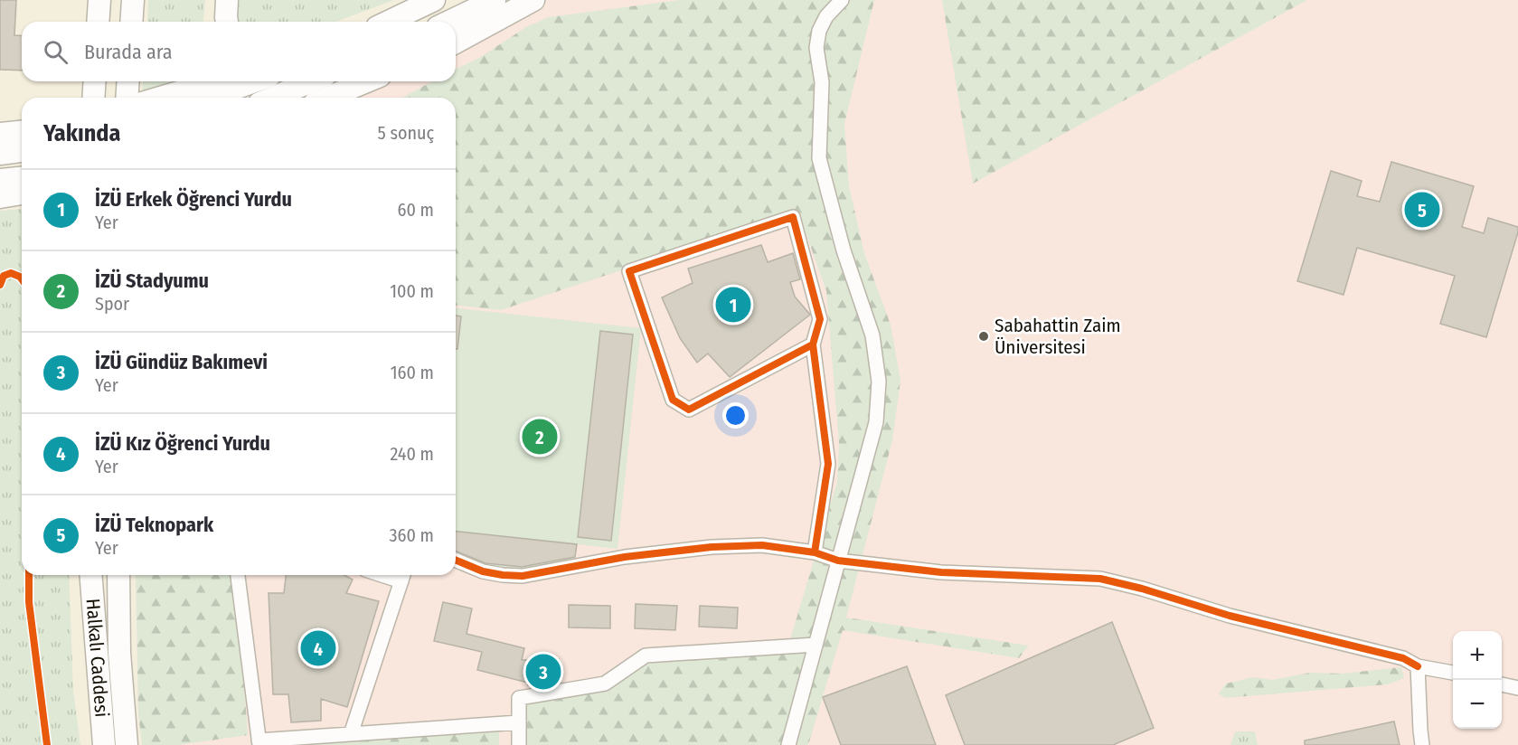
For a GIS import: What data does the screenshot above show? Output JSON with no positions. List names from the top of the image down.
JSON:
{
  "streets": {
    "main road": ["Halkalı Caddesi"]
  },
  "places": ["Sabahattin Zaim Üniversitesi"],
  "page": {
    "search": "Burada ara",
    "heading": ["Yakında", "5 sonuç"],
    "list": [
      {
        "mark": "1",
        "name": "İZÜ Erkek Öğrenci Yurdu",
        "note": "Yer",
        "value": "60 m"
      },
      {
        "mark": "2",
        "name": "İZÜ Stadyumu",
        "note": "Spor",
        "value": "100 m"
      },
      {
        "mark": "3",
        "name": "İZÜ Gündüz Bakımevi",
        "note": "Yer",
        "value": "160 m"
      },
      {
        "mark": "4",
        "name": "İZÜ Kız Öğrenci Yurdu",
        "note": "Yer",
        "value": "240 m"
      },
      {
        "mark": "5",
        "name": "İZÜ Teknopark",
        "note": "Yer",
        "value": "360 m"
      }
    ],
    "pins": [
      "5",
      "1",
      "2",
      "4",
      "3"
    ],
    "map_buttons": ["+", "−"]
  }
}
